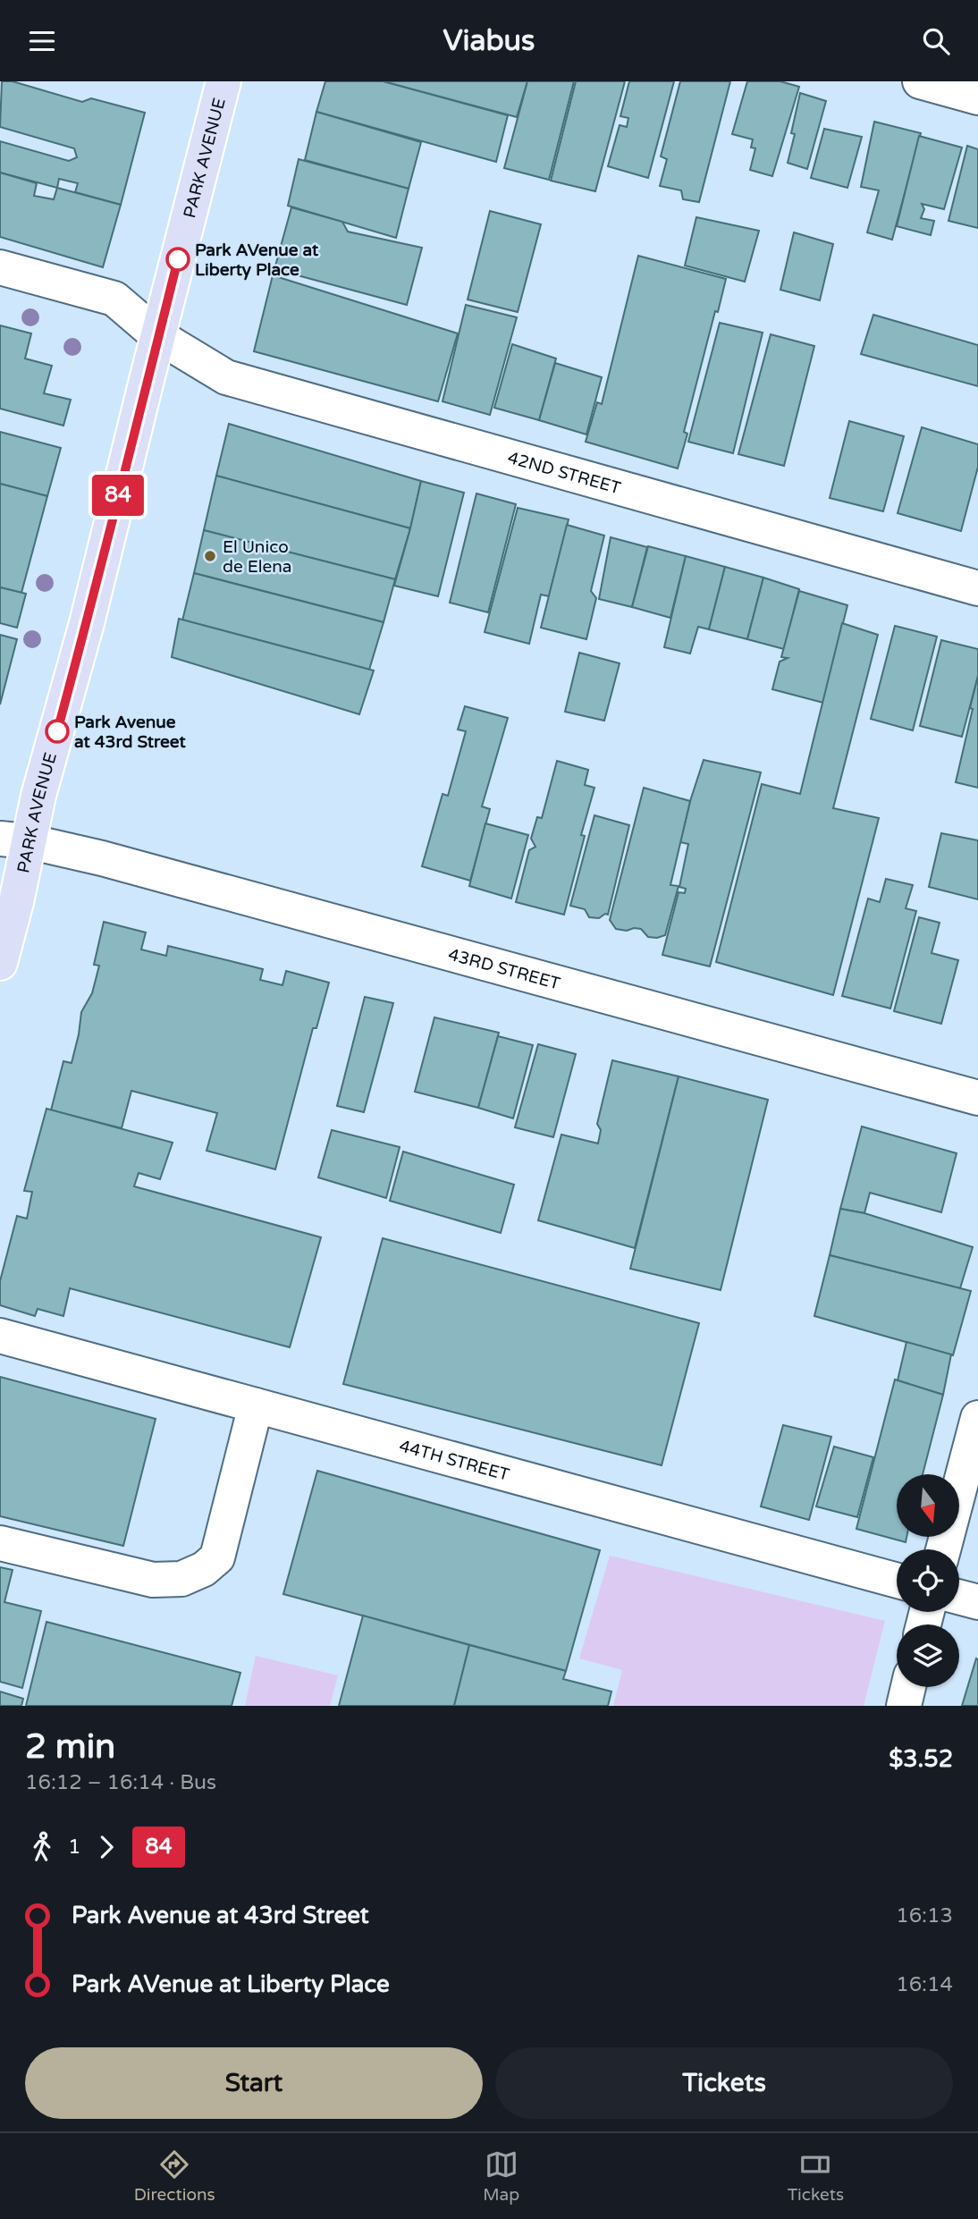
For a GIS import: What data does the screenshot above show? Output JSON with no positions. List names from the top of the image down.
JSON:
{
  "streets": {
    "main road": ["PARK AVENUE"],
    "street": ["42ND STREET", "43RD STREET", "44TH STREET"]
  },
  "crossings": [
    ["PARK AVENUE", "42ND STREET"],
    ["PARK AVENUE", "43RD STREET"]
  ],
  "places": ["Park AVenue at Liberty Place", "El Unico de Elena", "Park Avenue at 43rd Street"],
  "lines": ["bus line 84"],
  "north": "bottom",
  "page": {
    "header": "Viabus",
    "on_map": "84",
    "heading": ["2 min", "16:12 – 16:14 · Bus", "$3.52"],
    "legs": ["1", "84"],
    "list": [
      {
        "name": "Park Avenue at 43rd Street",
        "value": "16:13"
      },
      {
        "name": "Park AVenue at Liberty Place",
        "value": "16:14"
      }
    ],
    "buttons": ["Start", "Tickets"],
    "tabs": ["Directions", "Map", "Tickets"]
  }
}
